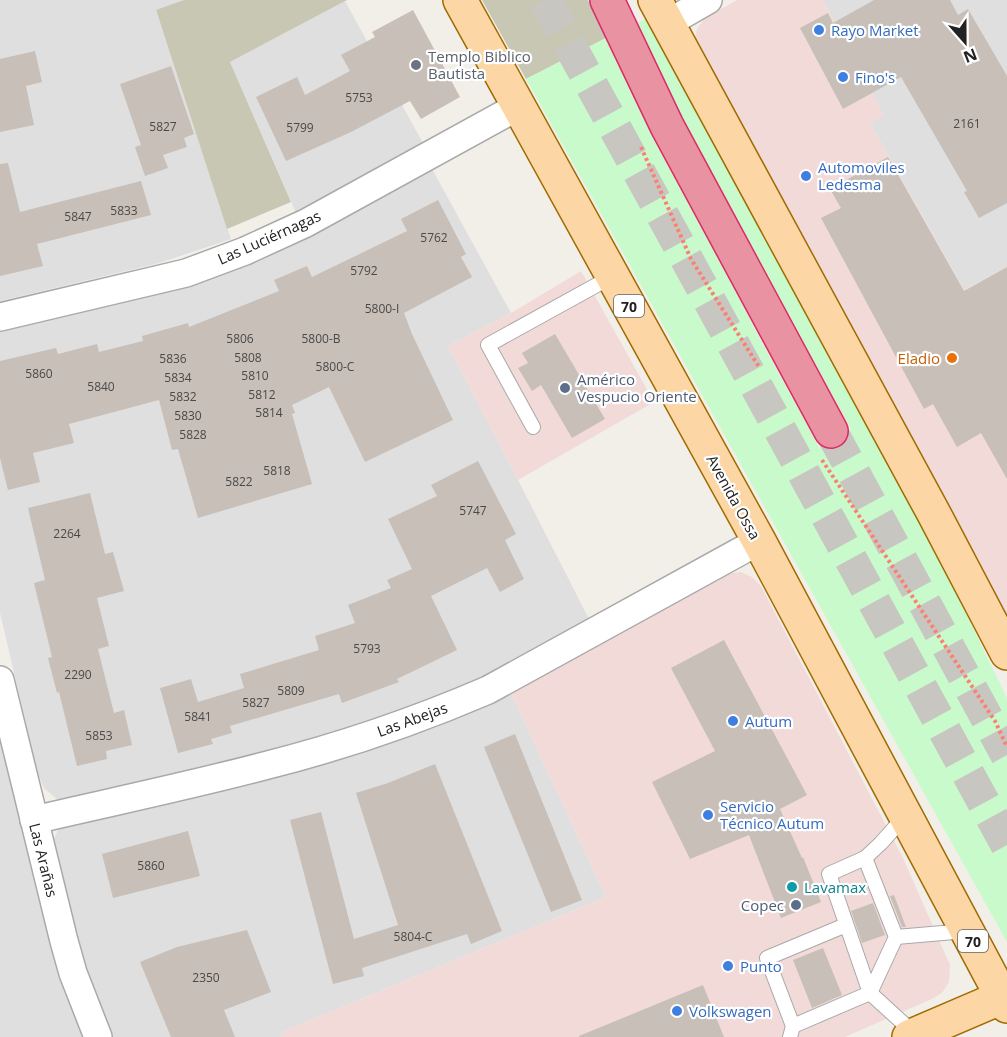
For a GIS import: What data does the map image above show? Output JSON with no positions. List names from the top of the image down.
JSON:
{
  "streets": {
    "main road": ["70", "Avenida Ossa"],
    "street": ["Las Luciérnagas", "Las Abejas", "Las Arañas"]
  },
  "crossings": [
    ["Las Luciérnagas", "Avenida Ossa"],
    ["Avenida Ossa", "Las Abejas"],
    ["Las Abejas", "Las Arañas"]
  ],
  "places": [
    "Rayo Market",
    "Templo Biblico Bautista",
    "Fino's",
    "Automoviles Ledesma",
    "Eladio",
    "Américo Vespucio Oriente",
    "Autum",
    "Servicio Técnico Autum",
    "Lavamax",
    "Copec",
    "Punto",
    "Volkswagen"
  ],
  "house_numbers": [
    "5753",
    "2161",
    "5827",
    "5799",
    "5833",
    "5847",
    "5762",
    "5792",
    "5800-I",
    "5806",
    "5800-B",
    "5808",
    "5836",
    "5800-C",
    "5860",
    "5810",
    "5834",
    "5840",
    "5812",
    "5832",
    "5814",
    "5830",
    "5828",
    "5818",
    "5822",
    "5747",
    "2264",
    "5793",
    "2290",
    "5809",
    "5827",
    "5841",
    "5853",
    "5860",
    "5804-C",
    "2350"
  ],
  "north": "bottom"
}
